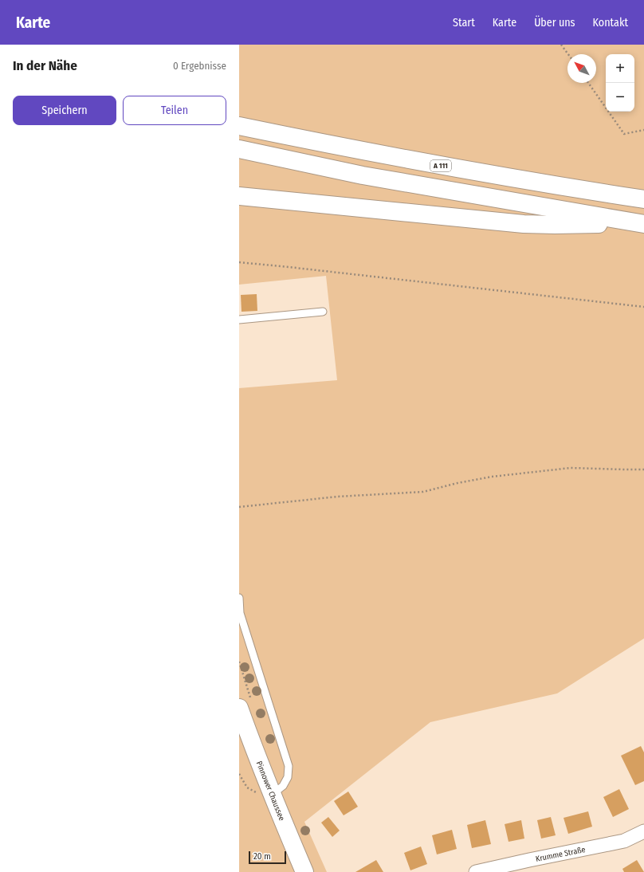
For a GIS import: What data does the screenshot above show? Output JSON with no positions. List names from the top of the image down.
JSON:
{
  "streets": {
    "main road": ["A 111", "Pinnower Chaussee"],
    "street": ["Krumme Straße"]
  },
  "scale_bar": "20 m",
  "north": "top left",
  "page": {
    "header": "Karte",
    "nav": [
      "Start",
      "Karte",
      "Über uns",
      "Kontakt"
    ],
    "heading": ["In der Nähe", "0 Ergebnisse"],
    "map_buttons": ["+", "−"],
    "buttons": ["Speichern", "Teilen"],
    "scale": "20 m"
  }
}
